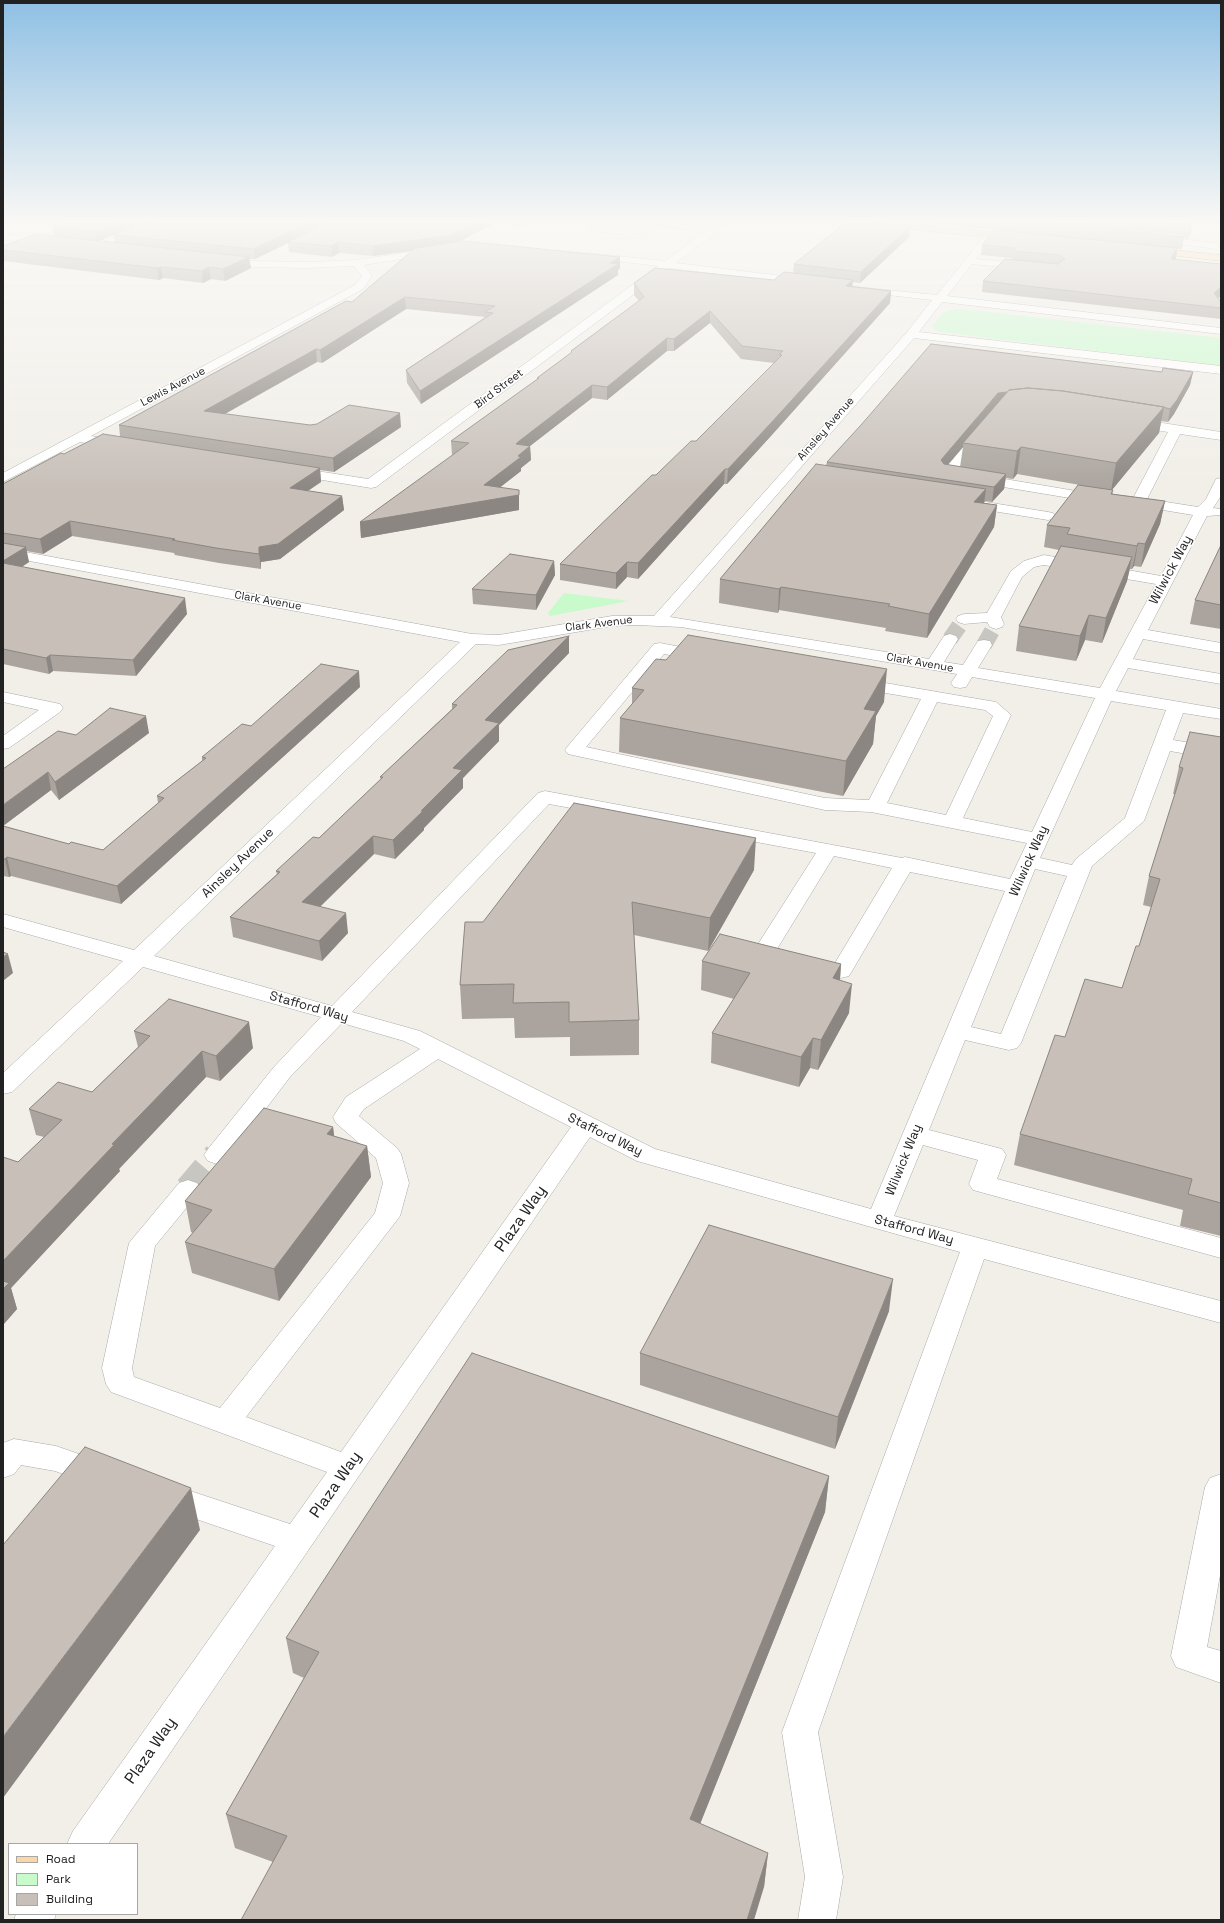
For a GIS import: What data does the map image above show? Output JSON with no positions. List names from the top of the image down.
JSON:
{
  "streets": {
    "street": [
      "Lewis Avenue",
      "Bird Street",
      "Ainsley Avenue",
      "Wilwick Way",
      "Clark Avenue",
      "Stafford Way",
      "Plaza Way"
    ]
  },
  "crossings": [
    ["Ainsley Avenue", "Clark Avenue"],
    ["Ainsley Avenue", "Stafford Way"],
    ["Wilwick Way", "Clark Avenue"],
    ["Wilwick Way", "Stafford Way"],
    ["Stafford Way", "Plaza Way"]
  ],
  "legend": ["Road", "Park", "Building"]
}
